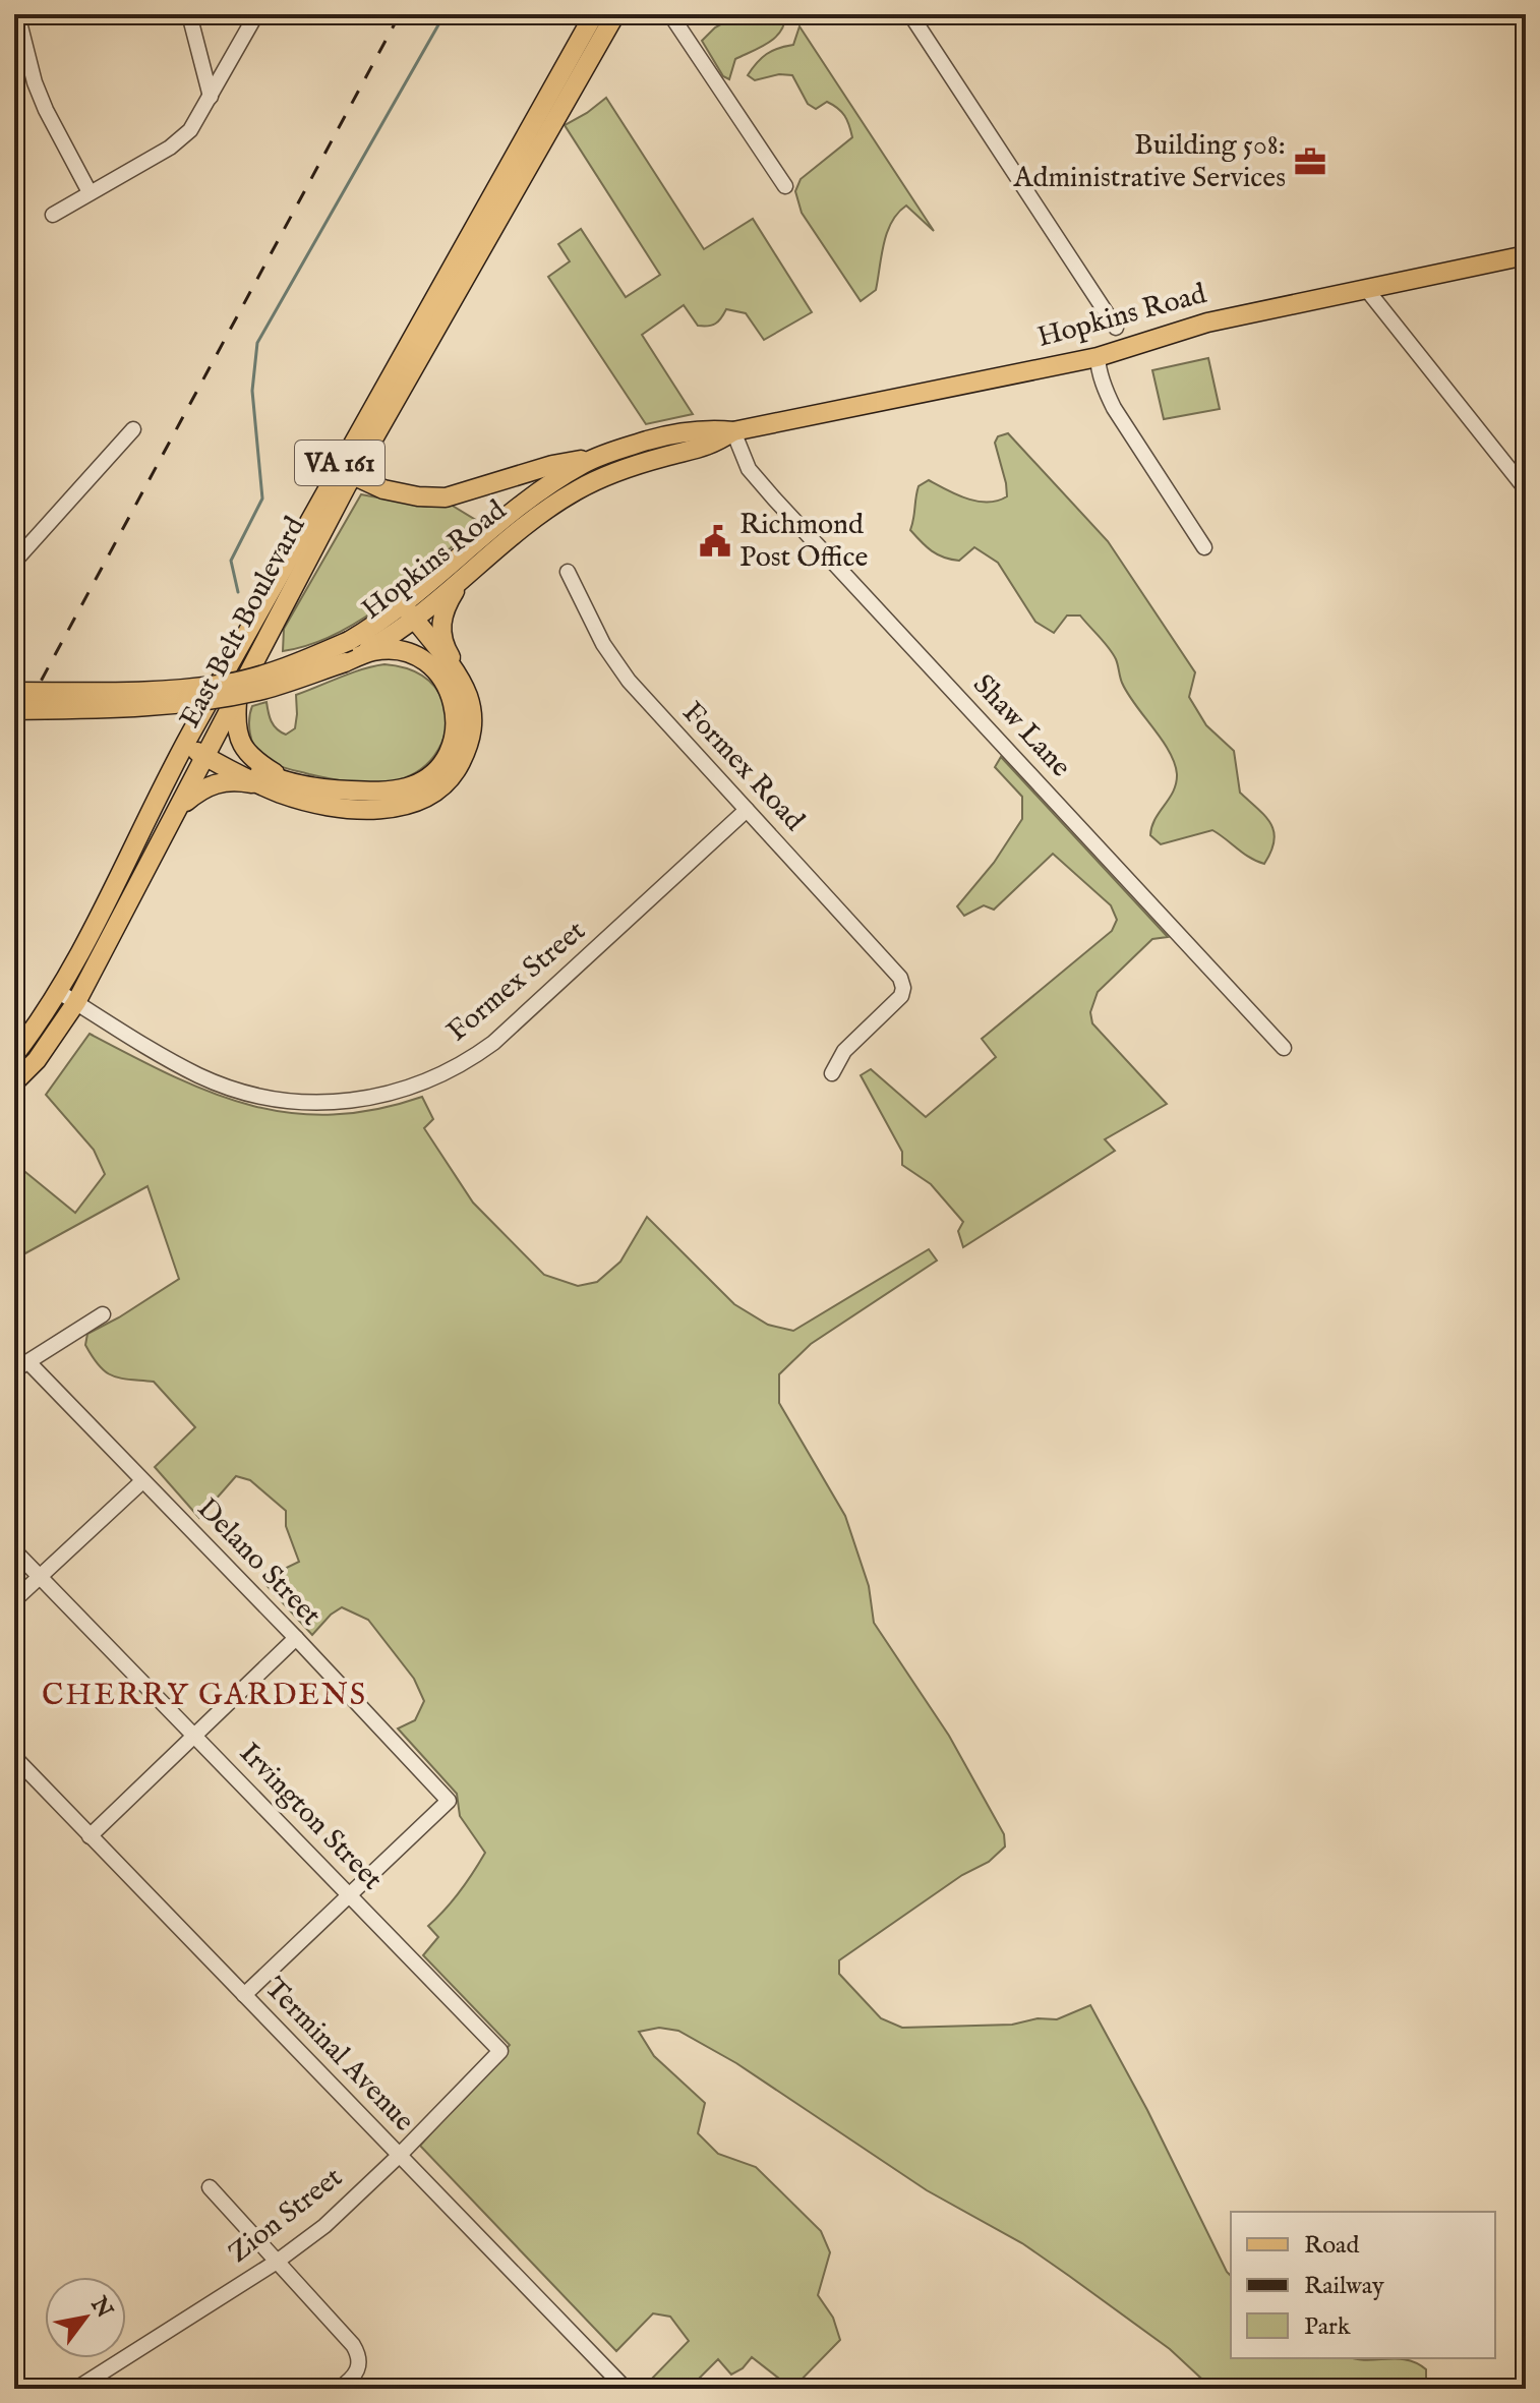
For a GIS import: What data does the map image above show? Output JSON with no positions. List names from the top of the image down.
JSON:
{
  "streets": {
    "main road": ["Hopkins Road", "VA 161", "East Belt Boulevard"],
    "street": [
      "Shaw Lane",
      "Formex Road",
      "Formex Street",
      "Delano Street",
      "Irvington Street",
      "Terminal Avenue",
      "Zion Street"
    ]
  },
  "crossings": [
    ["Hopkins Road", "Shaw Lane"],
    ["East Belt Boulevard", "Formex Street"],
    ["Formex Road", "Formex Street"],
    ["Delano Street", "Irvington Street"],
    ["Irvington Street", "Zion Street"],
    ["Terminal Avenue", "Zion Street"]
  ],
  "districts": ["CHERRY GARDENS"],
  "places": {
    "office": ["Building 508: Administrative Services"],
    "public building": ["Richmond Post Office"]
  },
  "legend": ["Road", "Railway", "Park"],
  "north": "top right"
}
